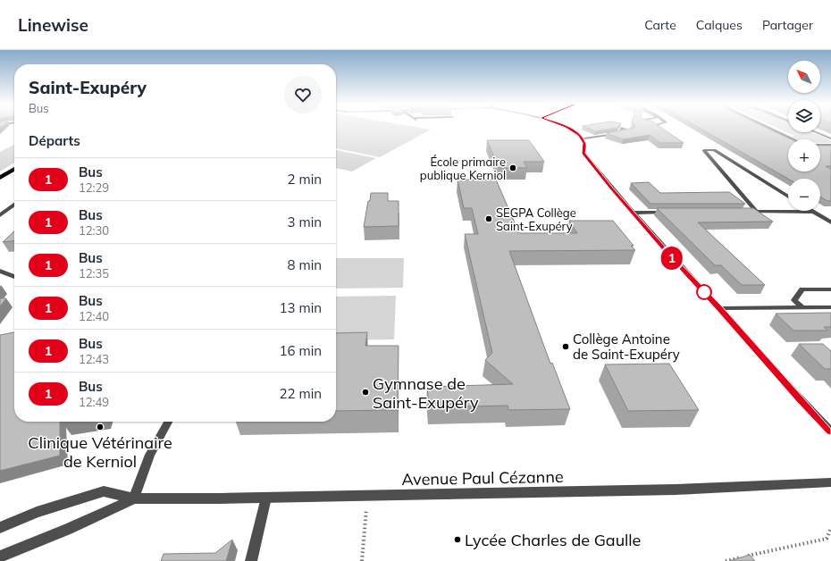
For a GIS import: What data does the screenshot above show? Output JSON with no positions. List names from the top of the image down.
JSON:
{
  "streets": {
    "street": ["Avenue Paul Cézanne"]
  },
  "places": [
    "École primaire publique Kerniol",
    "SEGPA Collège Saint-Exupéry",
    "Collège Antoine de Saint-Exupéry",
    "Gymnase de Saint-Exupéry",
    "Clinique Vétérinaire de Kerniol",
    "Lycée Charles de Gaulle"
  ],
  "lines": ["bus line 1"],
  "north": "top left",
  "page": {
    "header": "Linewise",
    "nav": ["Carte", "Calques", "Partager"],
    "on_map": "1",
    "map_buttons": ["+", "−"],
    "heading": [
      ["Saint-Exupéry", "Bus"],
      "Départs"
    ],
    "list": [
      {
        "mark": "1",
        "name": "Bus",
        "note": "12:29",
        "value": "2 min"
      },
      {
        "mark": "1",
        "name": "Bus",
        "note": "12:30",
        "value": "3 min"
      },
      {
        "mark": "1",
        "name": "Bus",
        "note": "12:35",
        "value": "8 min"
      },
      {
        "mark": "1",
        "name": "Bus",
        "note": "12:40",
        "value": "13 min"
      },
      {
        "mark": "1",
        "name": "Bus",
        "note": "12:43",
        "value": "16 min"
      },
      {
        "mark": "1",
        "name": "Bus",
        "note": "12:49",
        "value": "22 min"
      }
    ]
  }
}
